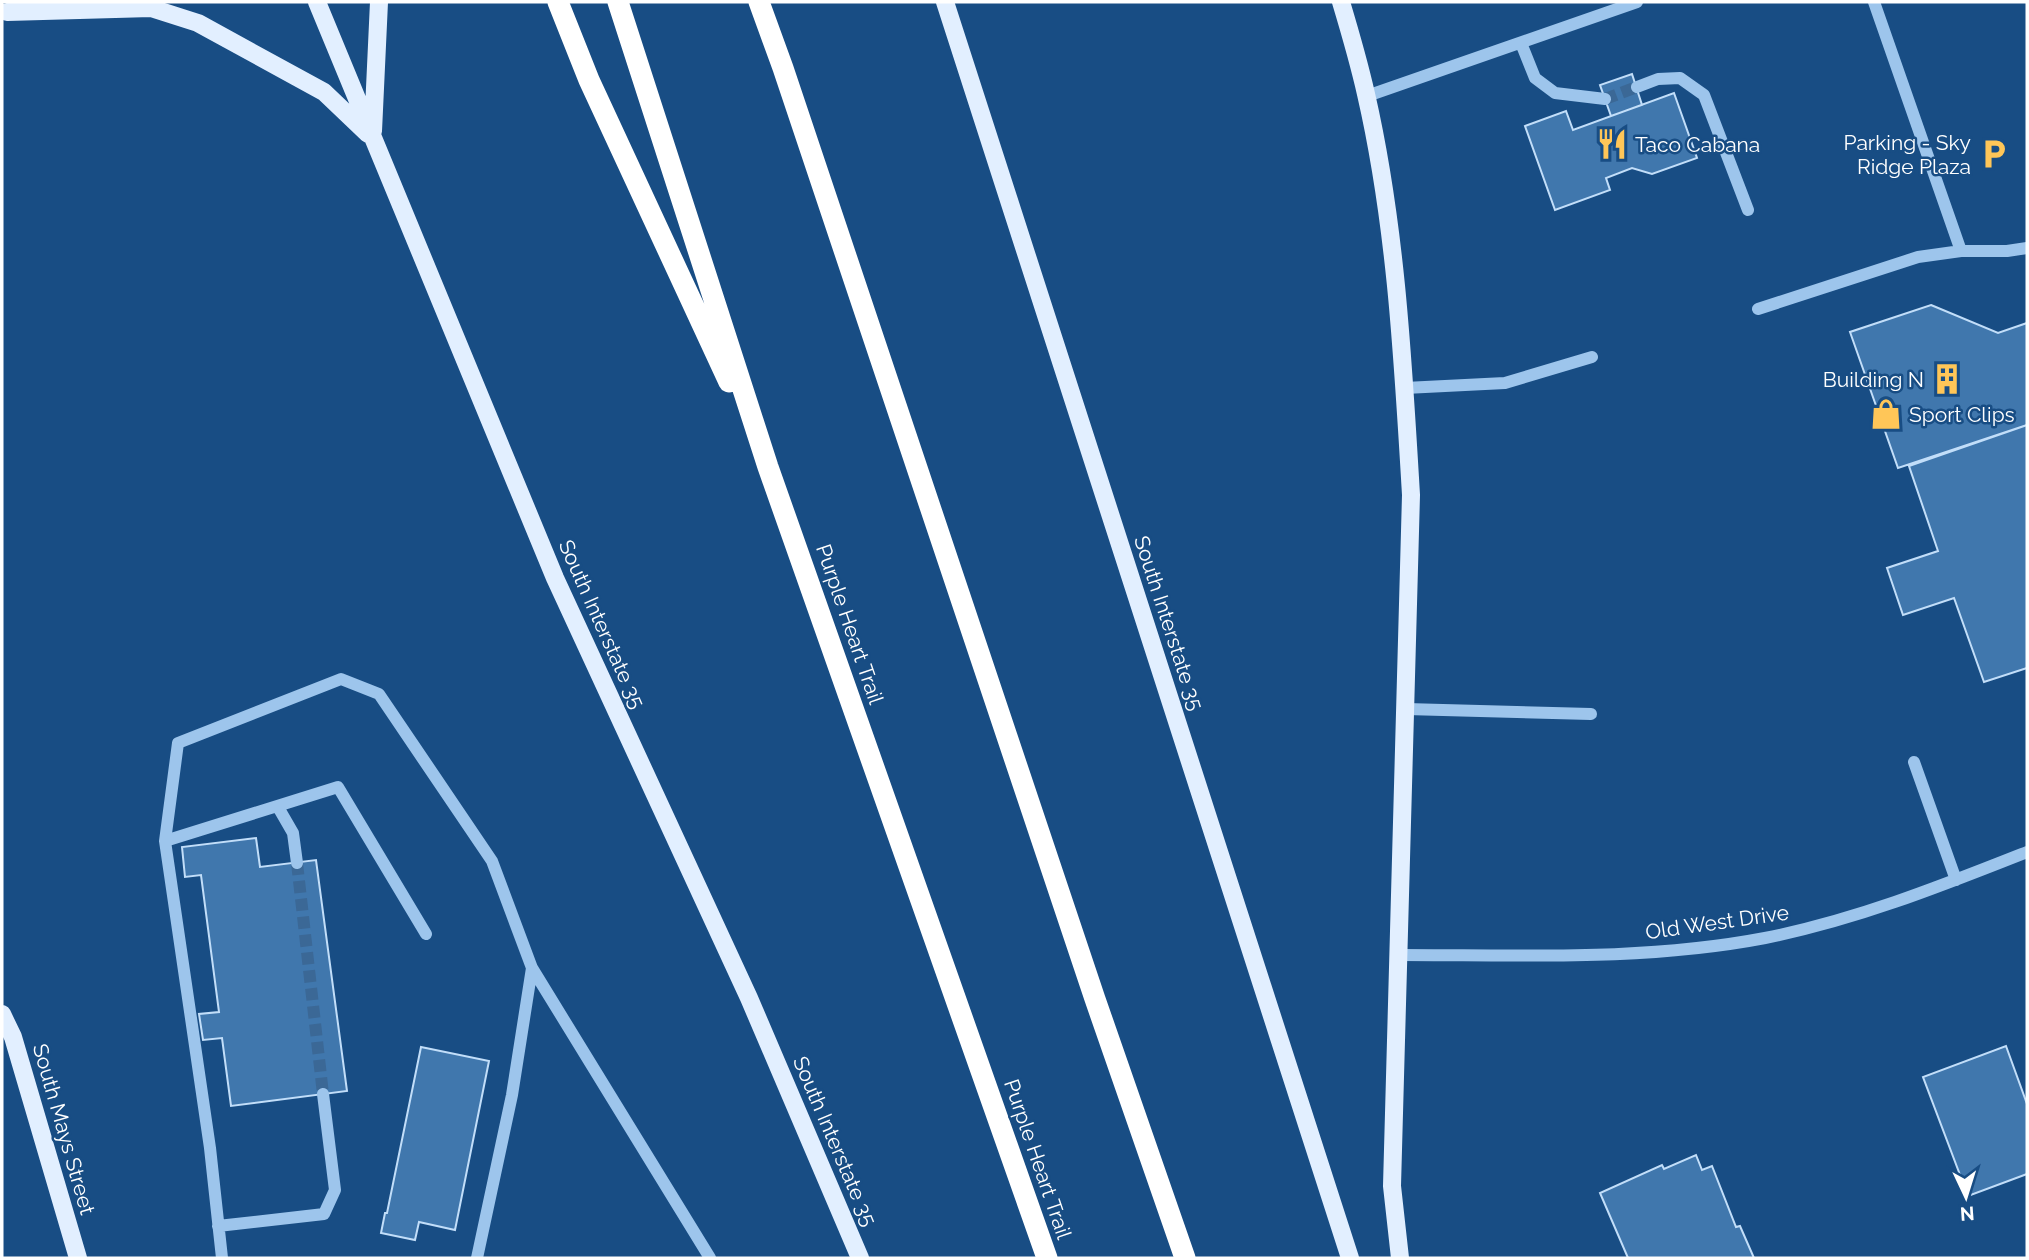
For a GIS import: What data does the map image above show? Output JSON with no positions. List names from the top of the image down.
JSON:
{
  "streets": {
    "highway": ["Purple Heart Trail"],
    "main road": ["South Interstate 35", "South Mays Street"],
    "street": ["Old West Drive"]
  },
  "places": {
    "restaurant": ["Taco Cabana"],
    "parking": ["Parking - Sky Ridge Plaza"],
    "building": ["Building N"],
    "shop": ["Sport Clips"]
  },
  "north": "bottom"
}
